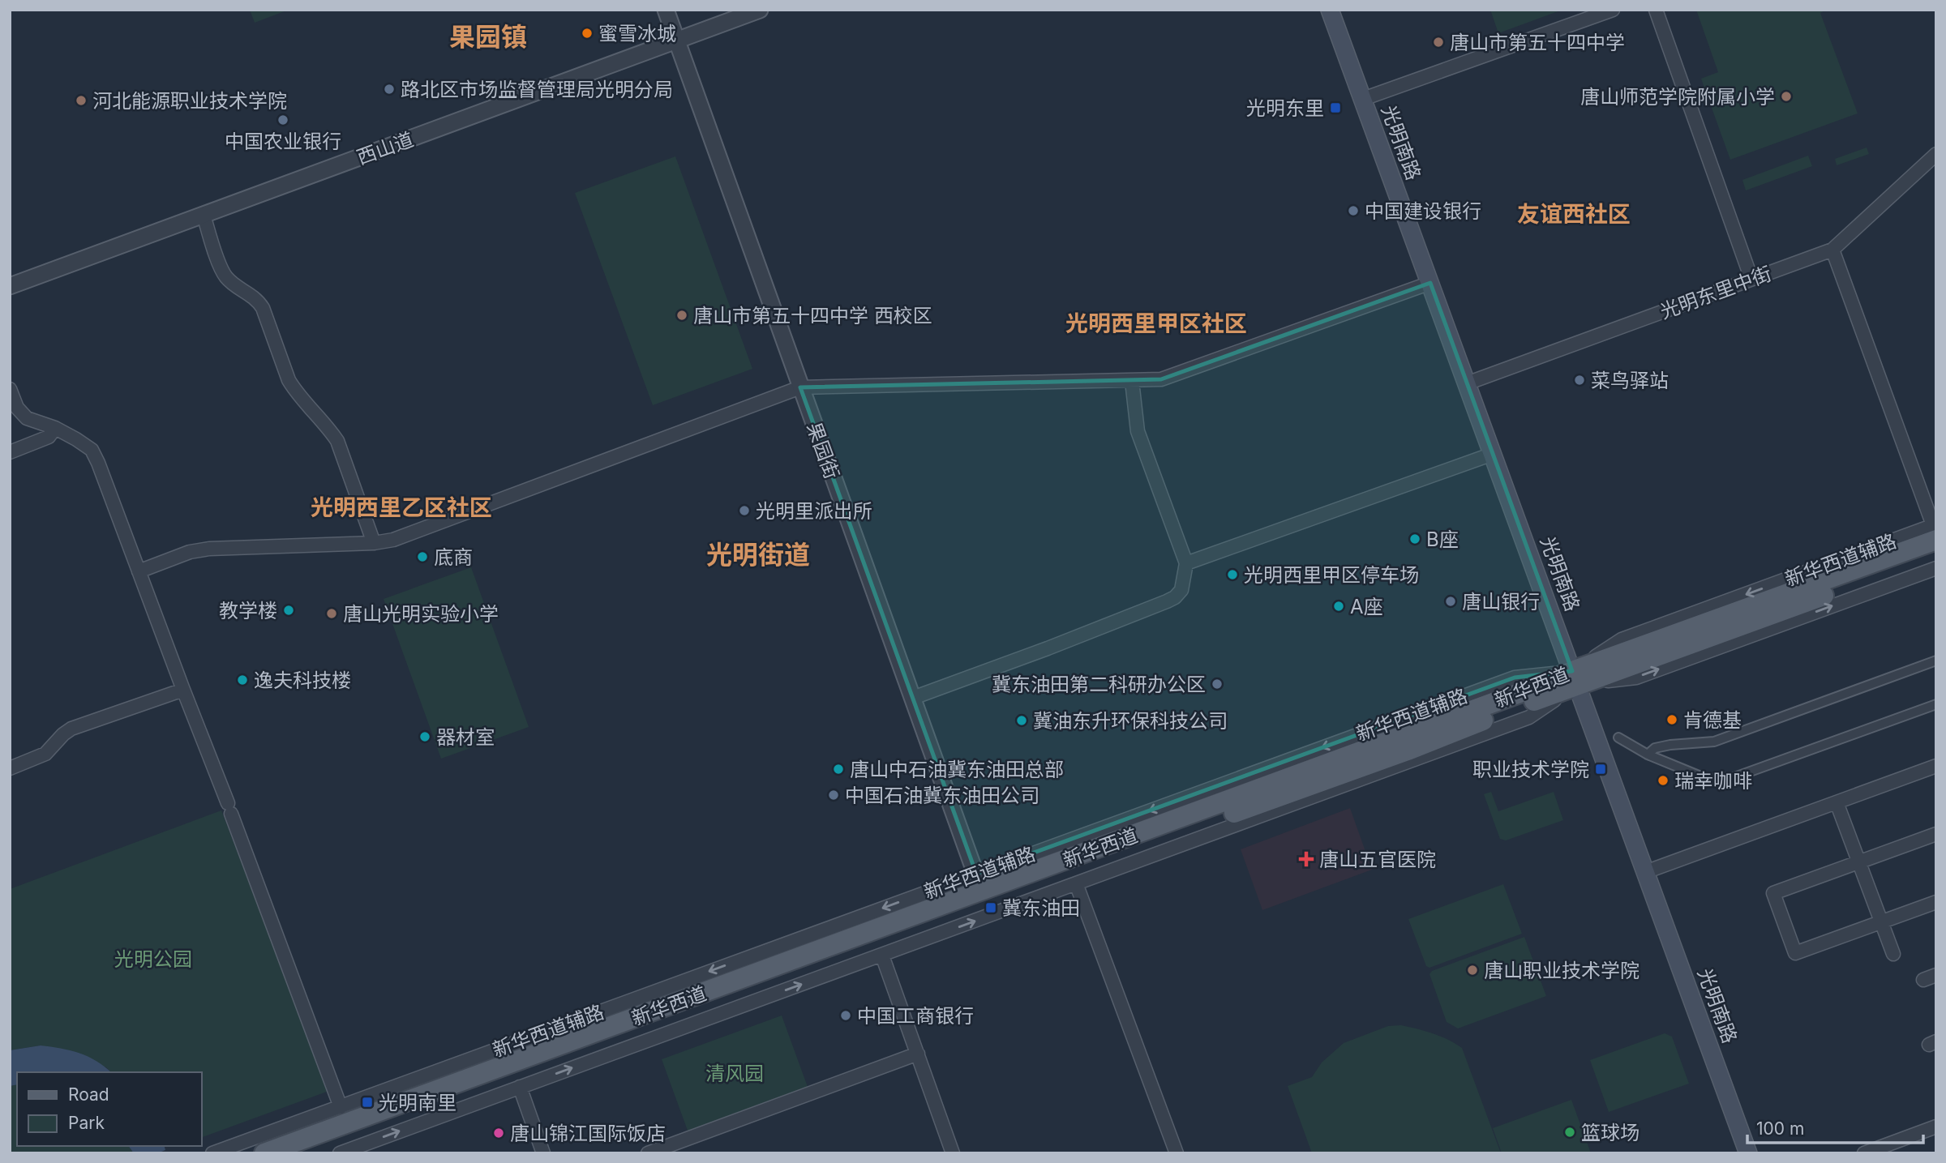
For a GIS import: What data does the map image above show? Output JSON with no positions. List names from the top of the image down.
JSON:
{
  "streets": {
    "main road": ["光明南路", "新华西道"],
    "street": [
      "西山道",
      "光明东里中街",
      "果园街",
      "新华西道辅路"
    ]
  },
  "crossings": [
    ["光明南路", "光明东里中街"],
    ["光明南路", "新华西道辅路"],
    ["光明南路", "新华西道"],
    ["西山道", "果园街"],
    ["果园街", "新华西道辅路"],
    ["果园街", "新华西道"],
    ["新华西道辅路", "新华西道"]
  ],
  "districts": [
    "果园镇",
    "友谊西社区",
    "光明西里甲区社区",
    "光明西里乙区社区",
    "光明街道"
  ],
  "parks": ["光明公园", "清风园"],
  "places": {
    "other": [
      "蜜雪冰城",
      "唐山市第五十四中学",
      "路北区市场监督管理局光明分局",
      "唐山师范学院附属小学",
      "河北能源职业技术学院",
      "中国农业银行",
      "中国建设银行",
      "唐山市第五十四中学 西校区",
      "菜鸟驿站",
      "光明里派出所",
      "B座",
      "底商",
      "光明西里甲区停车场",
      "唐山银行",
      "A座",
      "教学楼",
      "唐山光明实验小学",
      "逸夫科技楼",
      "冀东油田第二科研办公区",
      "肯德基",
      "冀油东升环保科技公司",
      "器材室",
      "唐山中石油冀东油田总部",
      "瑞幸咖啡",
      "中国石油冀东油田公司",
      "唐山职业技术学院",
      "中国工商银行",
      "篮球场",
      "唐山锦江国际饭店"
    ],
    "transit": [
      "光明东里",
      "职业技术学院",
      "冀东油田",
      "光明南里"
    ],
    "health": ["唐山五官医院"]
  },
  "legend": ["Road", "Park"],
  "scale_bar": "100 m"
}
